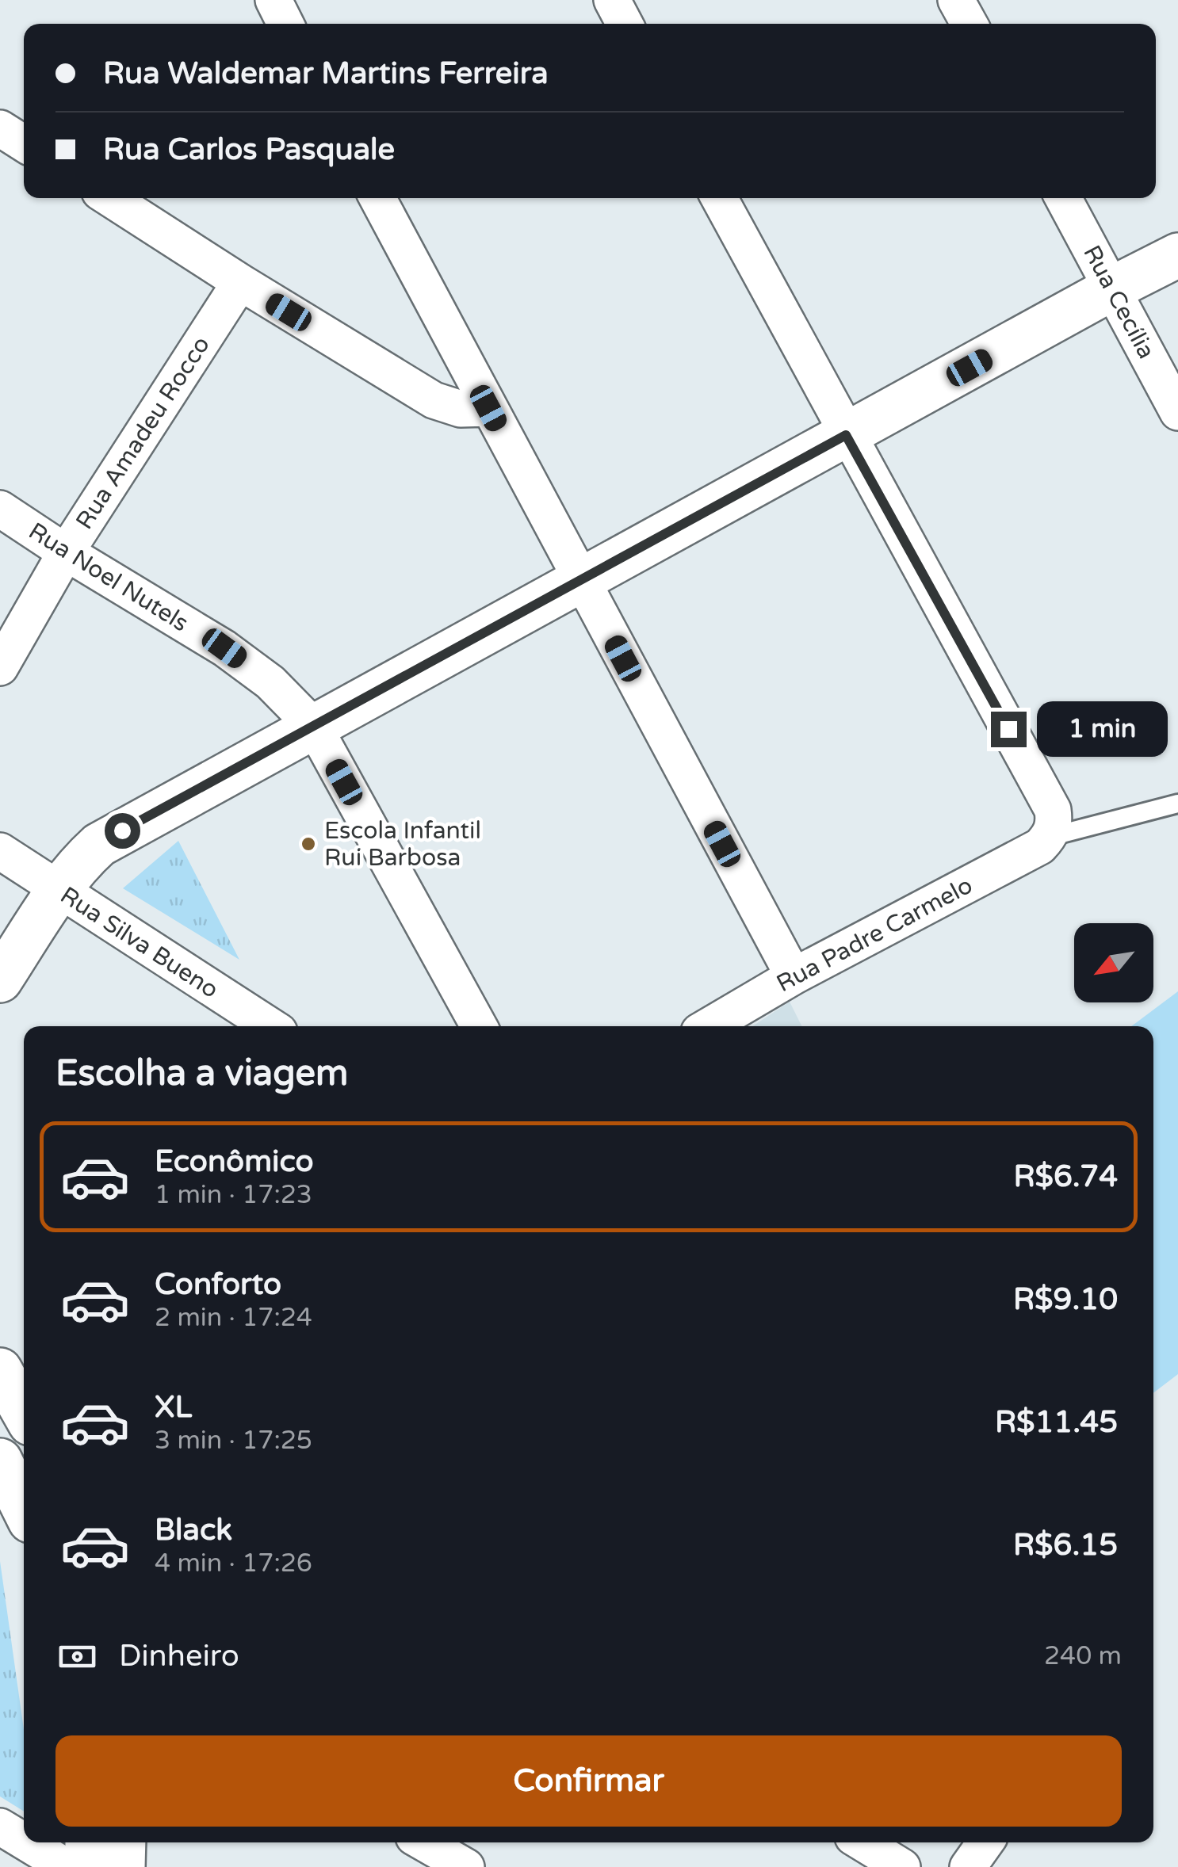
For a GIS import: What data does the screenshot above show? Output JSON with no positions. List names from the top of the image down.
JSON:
{
  "streets": {
    "street": [
      "Rua Cecília",
      "Rua Amadeu Rocco",
      "Rua Noel Nutels",
      "Rua Padre Carmelo",
      "Rua Silva Bueno"
    ]
  },
  "crossings": [
    ["Rua Amadeu Rocco", "Rua Noel Nutels"]
  ],
  "places": ["Escola Infantil Rui Barbosa"],
  "north": "bottom left",
  "page": {
    "banner": ["Rua Waldemar Martins Ferreira", "Rua Carlos Pasquale"],
    "bubble": "1 min",
    "heading": "Escolha a viagem",
    "list": [
      {
        "name": "Econômico",
        "note": "1 min · 17:23",
        "value": "R$6.74"
      },
      {
        "name": "Conforto",
        "note": "2 min · 17:24",
        "value": "R$9.10"
      },
      {
        "name": "XL",
        "note": "3 min · 17:25",
        "value": "R$11.45"
      },
      {
        "name": "Black",
        "note": "4 min · 17:26",
        "value": "R$6.15"
      }
    ],
    "pay": ["Dinheiro", "240 m"],
    "buttons": "Confirmar"
  }
}
